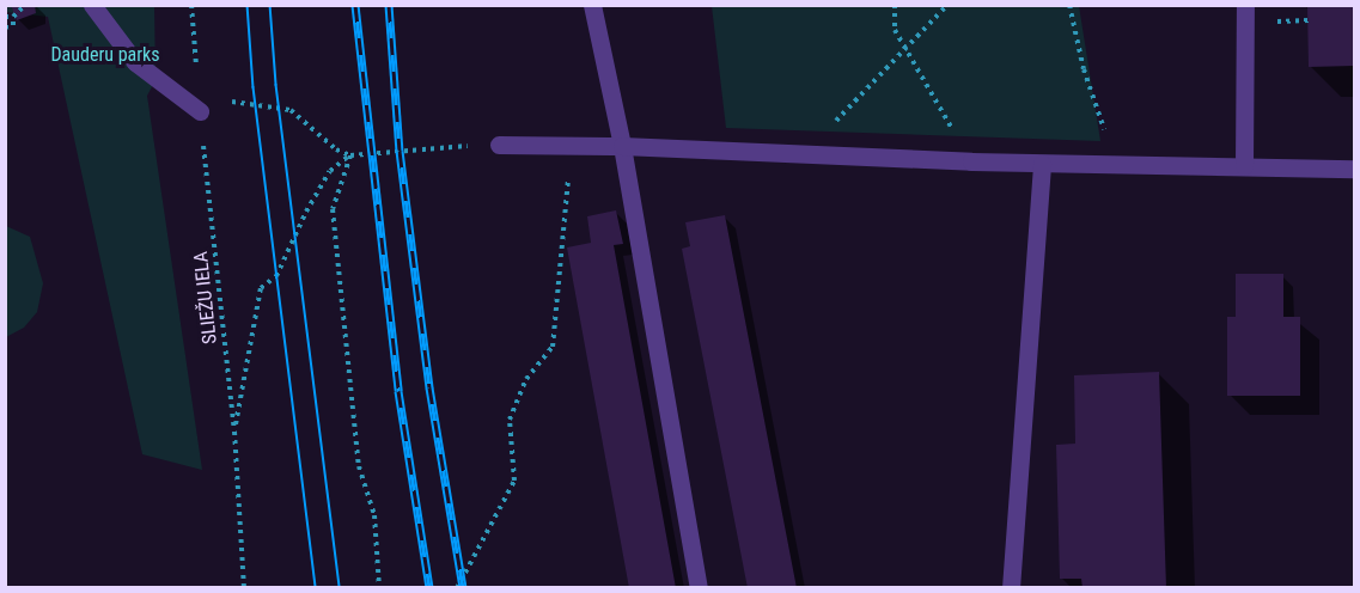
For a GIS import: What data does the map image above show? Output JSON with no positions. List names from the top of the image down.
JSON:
{
  "streets": {
    "path": ["SLIEŽU IELA"]
  },
  "parks": ["Dauderu parks"]
}
